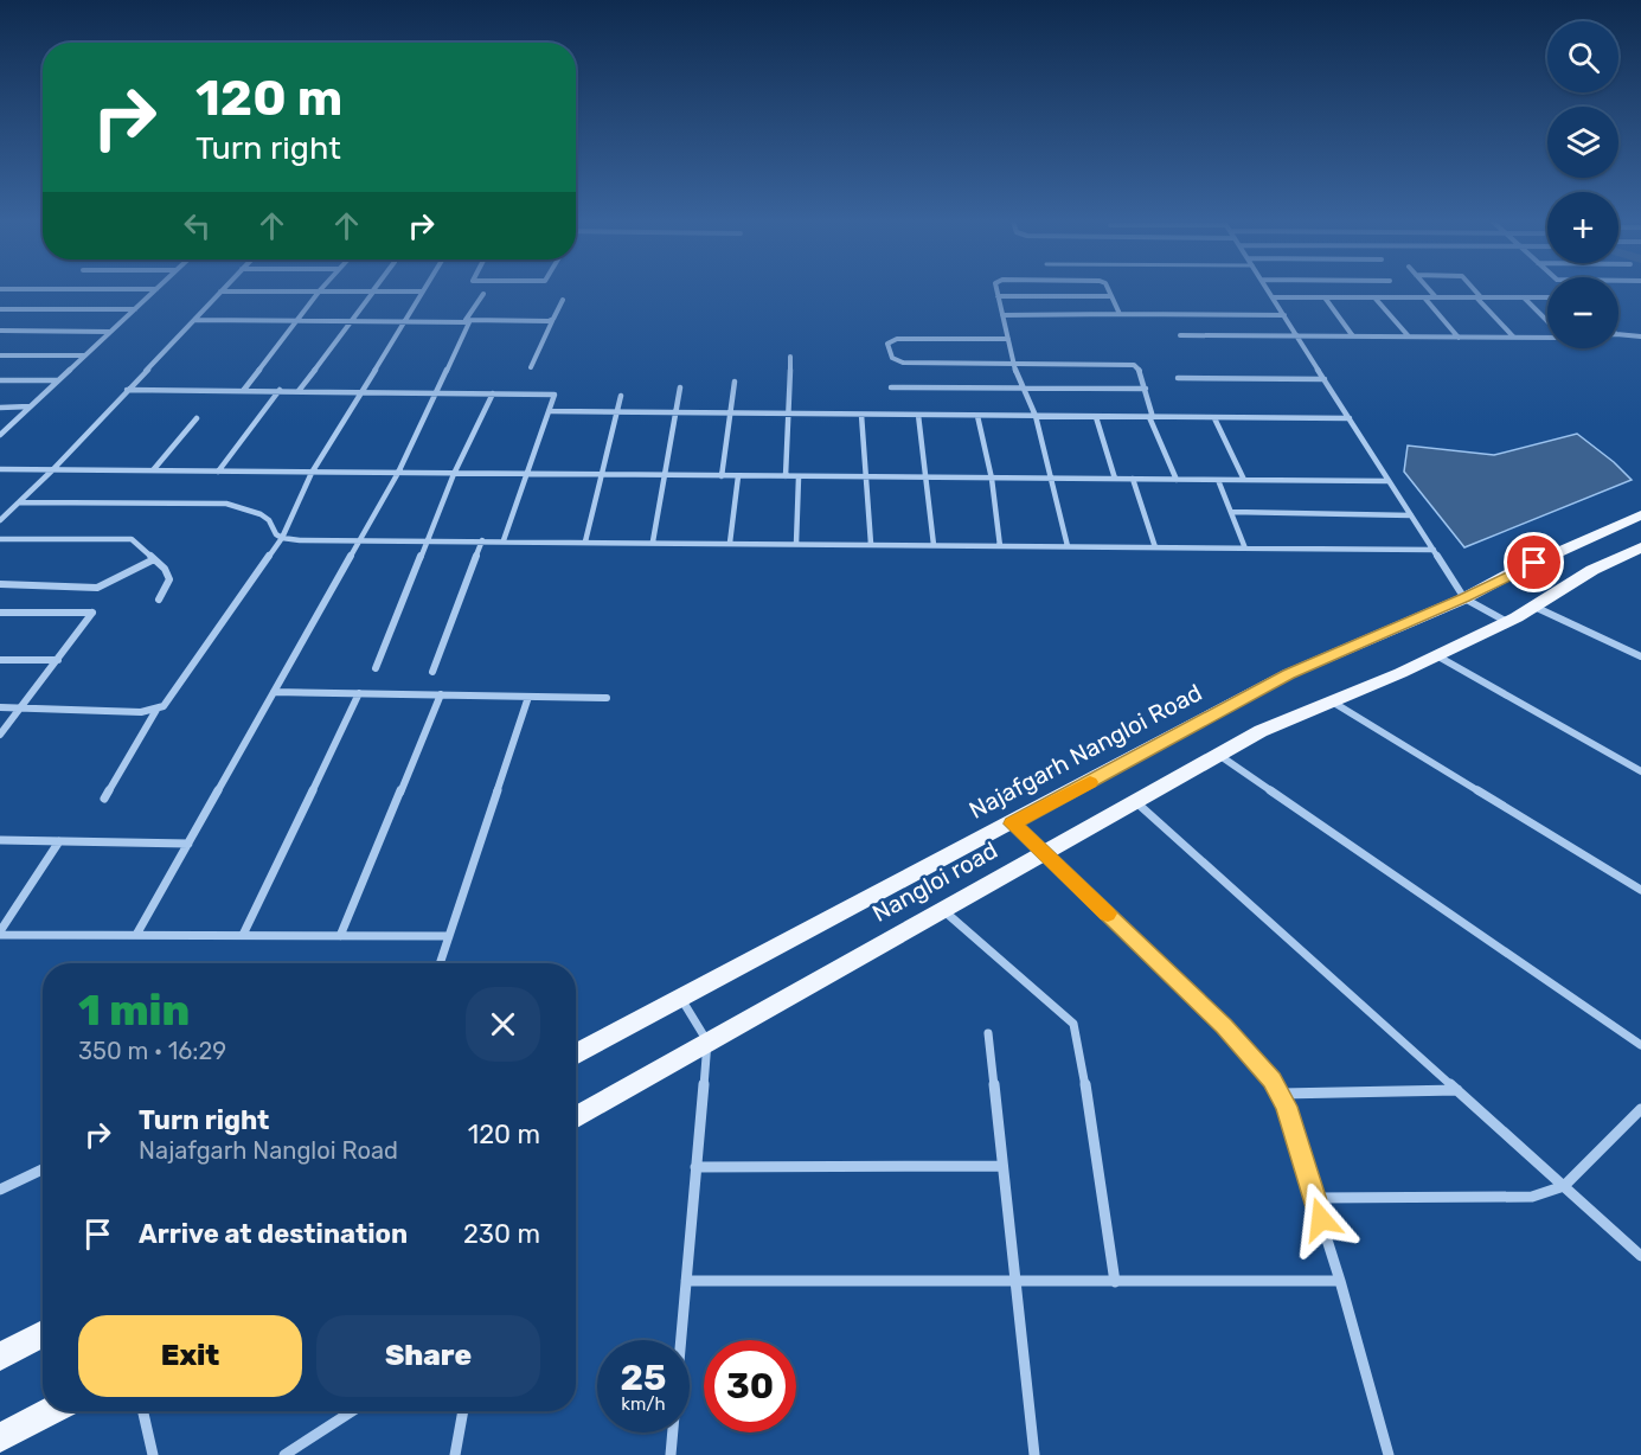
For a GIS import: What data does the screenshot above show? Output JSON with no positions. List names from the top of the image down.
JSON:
{
  "streets": {
    "main road": ["Najafgarh Nangloi Road", "Nangloi road"]
  },
  "page": {
    "map_buttons": ["+", "−"],
    "turn": ["120 m", "Turn right"],
    "heading": ["1 min", "350 m · 16:29"],
    "list": [
      {
        "name": "Turn right",
        "note": "Najafgarh Nangloi Road",
        "value": "120 m"
      },
      {
        "name": "Arrive at destination",
        "value": "230 m"
      }
    ],
    "buttons": ["Exit", "Share"],
    "speed": "25 km/h",
    "limit": "30"
  }
}
